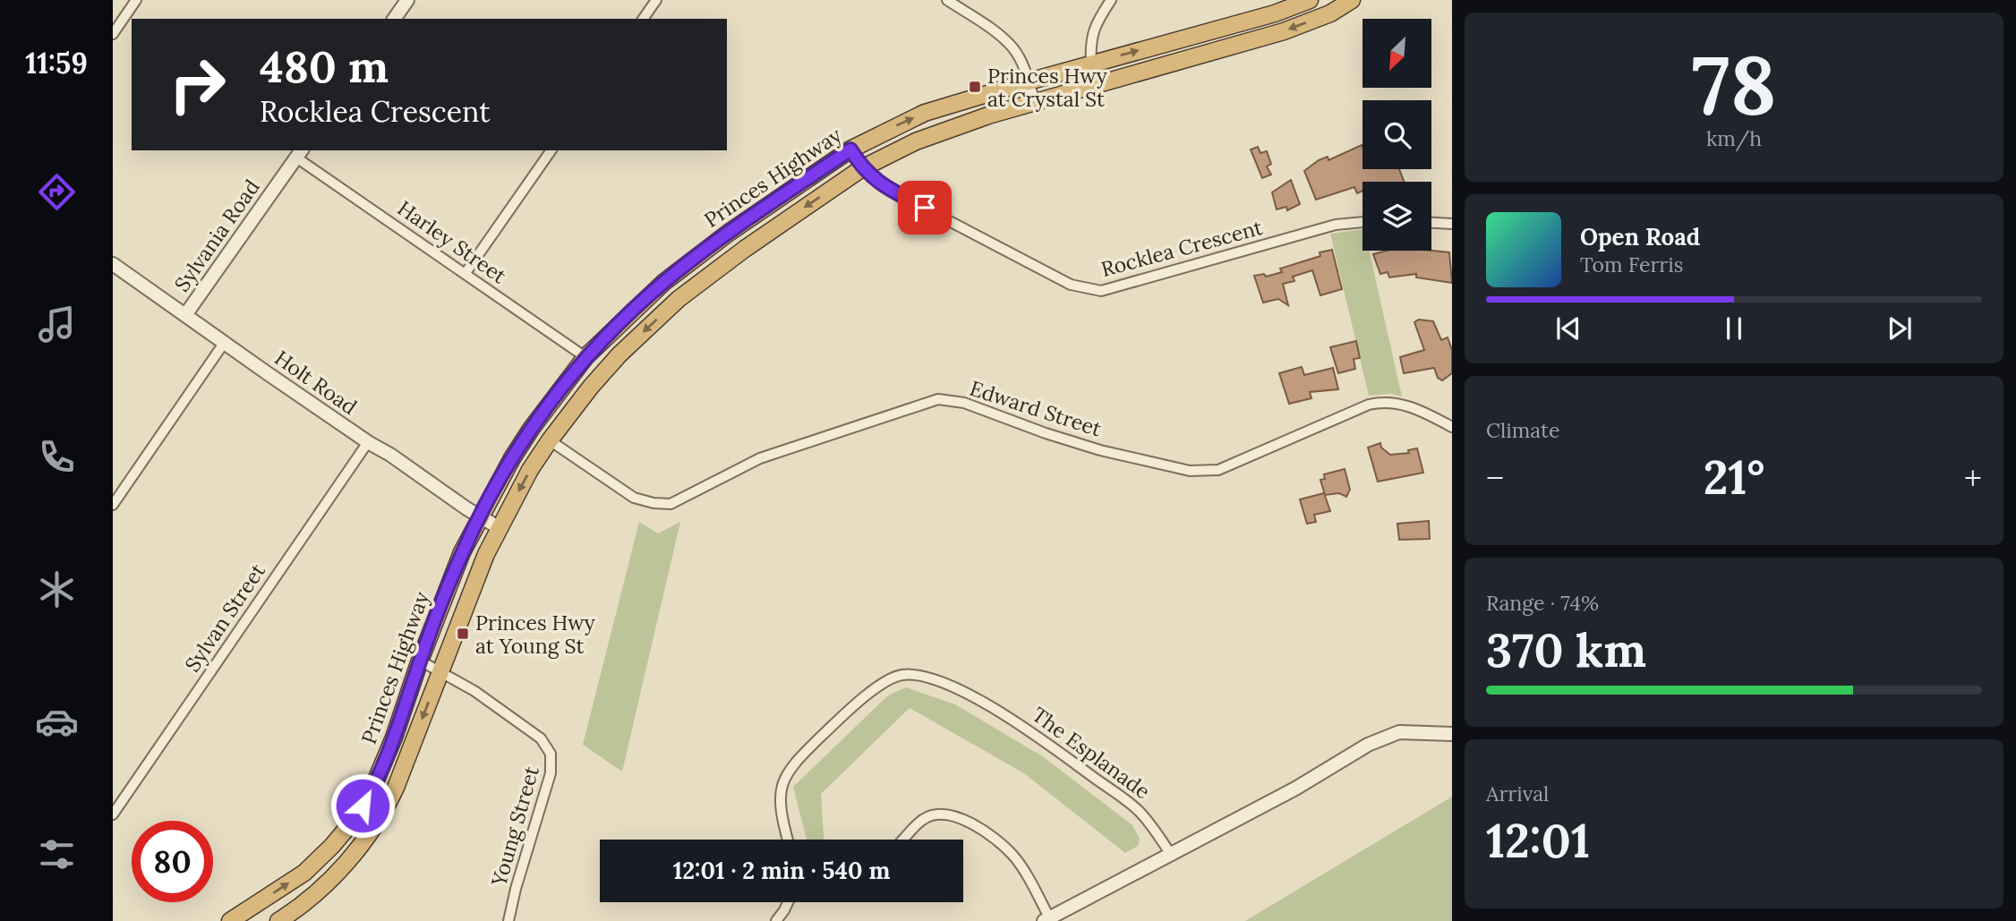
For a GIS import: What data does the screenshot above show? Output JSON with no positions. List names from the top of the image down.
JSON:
{
  "streets": {
    "highway": ["Princes Highway"],
    "street": [
      "Sylvania Road",
      "Harley Street",
      "Rocklea Crescent",
      "Holt Road",
      "Edward Street",
      "Sylvan Street",
      "The Esplanade",
      "Young Street"
    ]
  },
  "crossings": [
    ["Princes Highway", "Harley Street"],
    ["Princes Highway", "Rocklea Crescent"],
    ["Princes Highway", "Holt Road"],
    ["Princes Highway", "Edward Street"],
    ["Princes Highway", "Young Street"],
    ["Sylvania Road", "Harley Street"],
    ["Sylvania Road", "Holt Road"],
    ["Holt Road", "Sylvan Street"]
  ],
  "places": {
    "transit": ["Princes Hwy at Crystal St", "Princes Hwy at Young St"]
  },
  "north": "bottom left",
  "page": {
    "tabs": "11:59",
    "tile": [
      ["78", "km/h"],
      "Climate",
      ["Range · 74%", "370 km"],
      ["Arrival", "12:01"]
    ],
    "turn": ["480 m", "Rocklea Crescent"],
    "song": ["Open Road", "Tom Ferris"],
    "heat": ["−", "21°", "+"],
    "limit": "80",
    "trip": "12:01 · 2 min · 540 m"
  }
}
